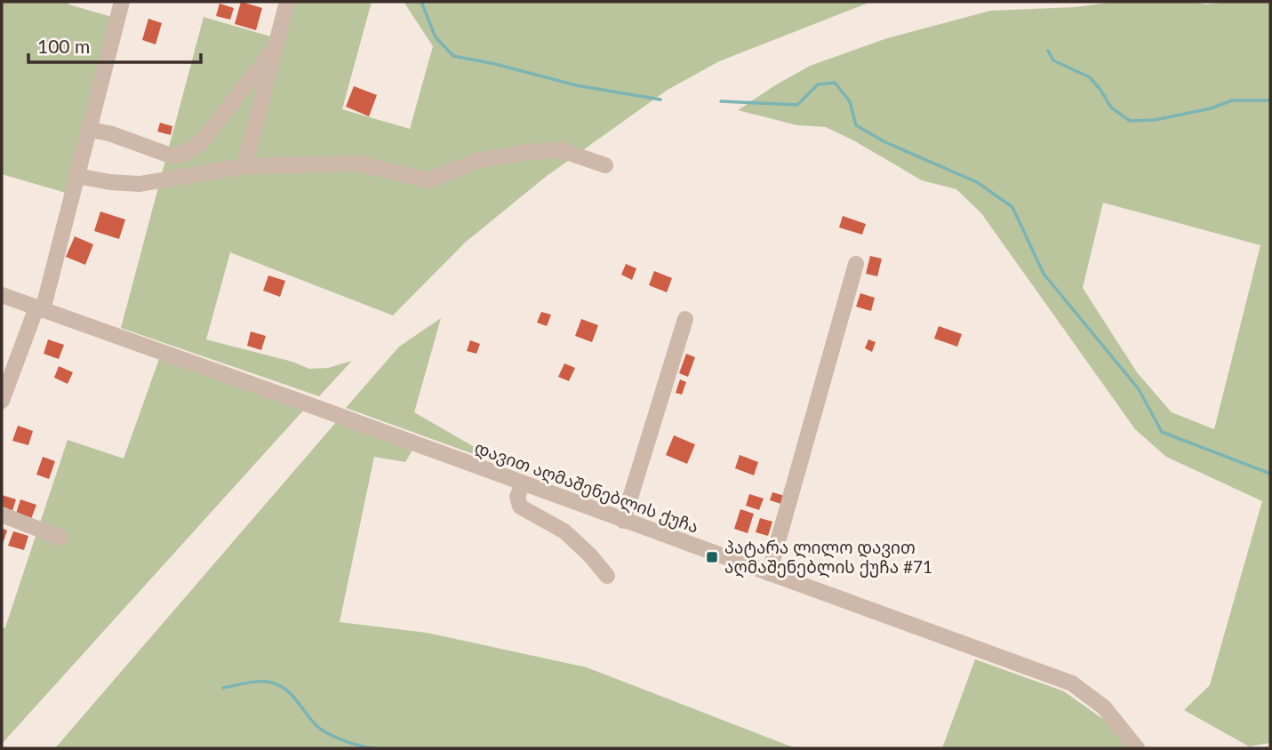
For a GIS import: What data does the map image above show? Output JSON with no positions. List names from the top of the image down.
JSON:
{
  "streets": {
    "street": ["დავით აღმაშენებლის ქუჩა"]
  },
  "places": {
    "transit": ["პატარა ლილო დავით აღმაშენებლის ქუჩა #71"]
  },
  "scale_bar": "100 m"
}
